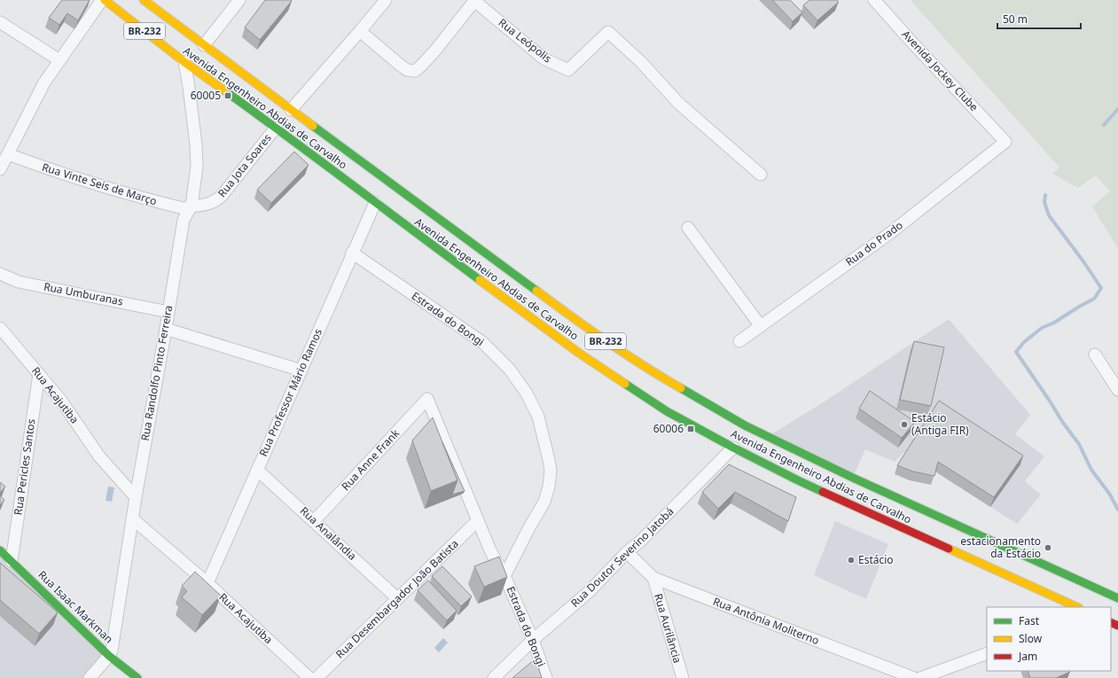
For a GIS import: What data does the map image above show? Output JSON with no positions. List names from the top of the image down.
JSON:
{
  "streets": {
    "main road": ["BR-232", "Avenida Engenheiro Abdias de Carvalho", "Rua Isaac Markman"],
    "street": [
      "Rua Leópolis",
      "Avenida Jockey Clube",
      "Rua Jota Soares",
      "Rua Vinte Seis de Março",
      "Rua do Prado",
      "Rua Umburanas",
      "Estrada do Bongi",
      "Rua Randolfo Pinto Ferreira",
      "Rua Professor Mário Ramos",
      "Rua Acajutiba",
      "Rua Anne Frank",
      "Rua Pericles Santos",
      "Rua Analândia",
      "Rua Doutor Severino Jatobá",
      "Rua Desembargador João Batista",
      "Rua Antônia Moliterno",
      "Rua Aurilância"
    ]
  },
  "crossings": [
    ["Avenida Jockey Clube", "Rua do Prado"],
    ["Avenida Engenheiro Abdias de Carvalho", "Rua Jota Soares"],
    ["Avenida Engenheiro Abdias de Carvalho", "Rua Randolfo Pinto Ferreira"],
    ["Avenida Engenheiro Abdias de Carvalho", "Rua Professor Mário Ramos"],
    ["Avenida Engenheiro Abdias de Carvalho", "Rua Doutor Severino Jatobá"],
    ["Rua Jota Soares", "Rua Vinte Seis de Março"],
    ["Rua Jota Soares", "Rua Randolfo Pinto Ferreira"],
    ["Rua Vinte Seis de Março", "Rua Randolfo Pinto Ferreira"],
    ["Rua Umburanas", "Rua Randolfo Pinto Ferreira"],
    ["Estrada do Bongi", "Rua Professor Mário Ramos"],
    ["Estrada do Bongi", "Rua Anne Frank"],
    ["Estrada do Bongi", "Rua Doutor Severino Jatobá"],
    ["Estrada do Bongi", "Rua Desembargador João Batista"],
    ["Rua Randolfo Pinto Ferreira", "Rua Acajutiba"],
    ["Rua Randolfo Pinto Ferreira", "Rua Isaac Markman"],
    ["Rua Professor Mário Ramos", "Rua Acajutiba"],
    ["Rua Professor Mário Ramos", "Rua Analândia"],
    ["Rua Acajutiba", "Rua Pericles Santos"],
    ["Rua Anne Frank", "Rua Analândia"],
    ["Rua Pericles Santos", "Rua Isaac Markman"],
    ["Rua Analândia", "Rua Desembargador João Batista"],
    ["Rua Doutor Severino Jatobá", "Rua Antônia Moliterno"],
    ["Rua Antônia Moliterno", "Rua Aurilância"]
  ],
  "places": {
    "transit": ["60005", "60006"],
    "other": ["Estácio (Antiga FIR)", "estacionamento da Estácio", "Estácio"]
  },
  "legend": ["Fast", "Slow", "Jam"],
  "scale_bar": "50 m"
}
